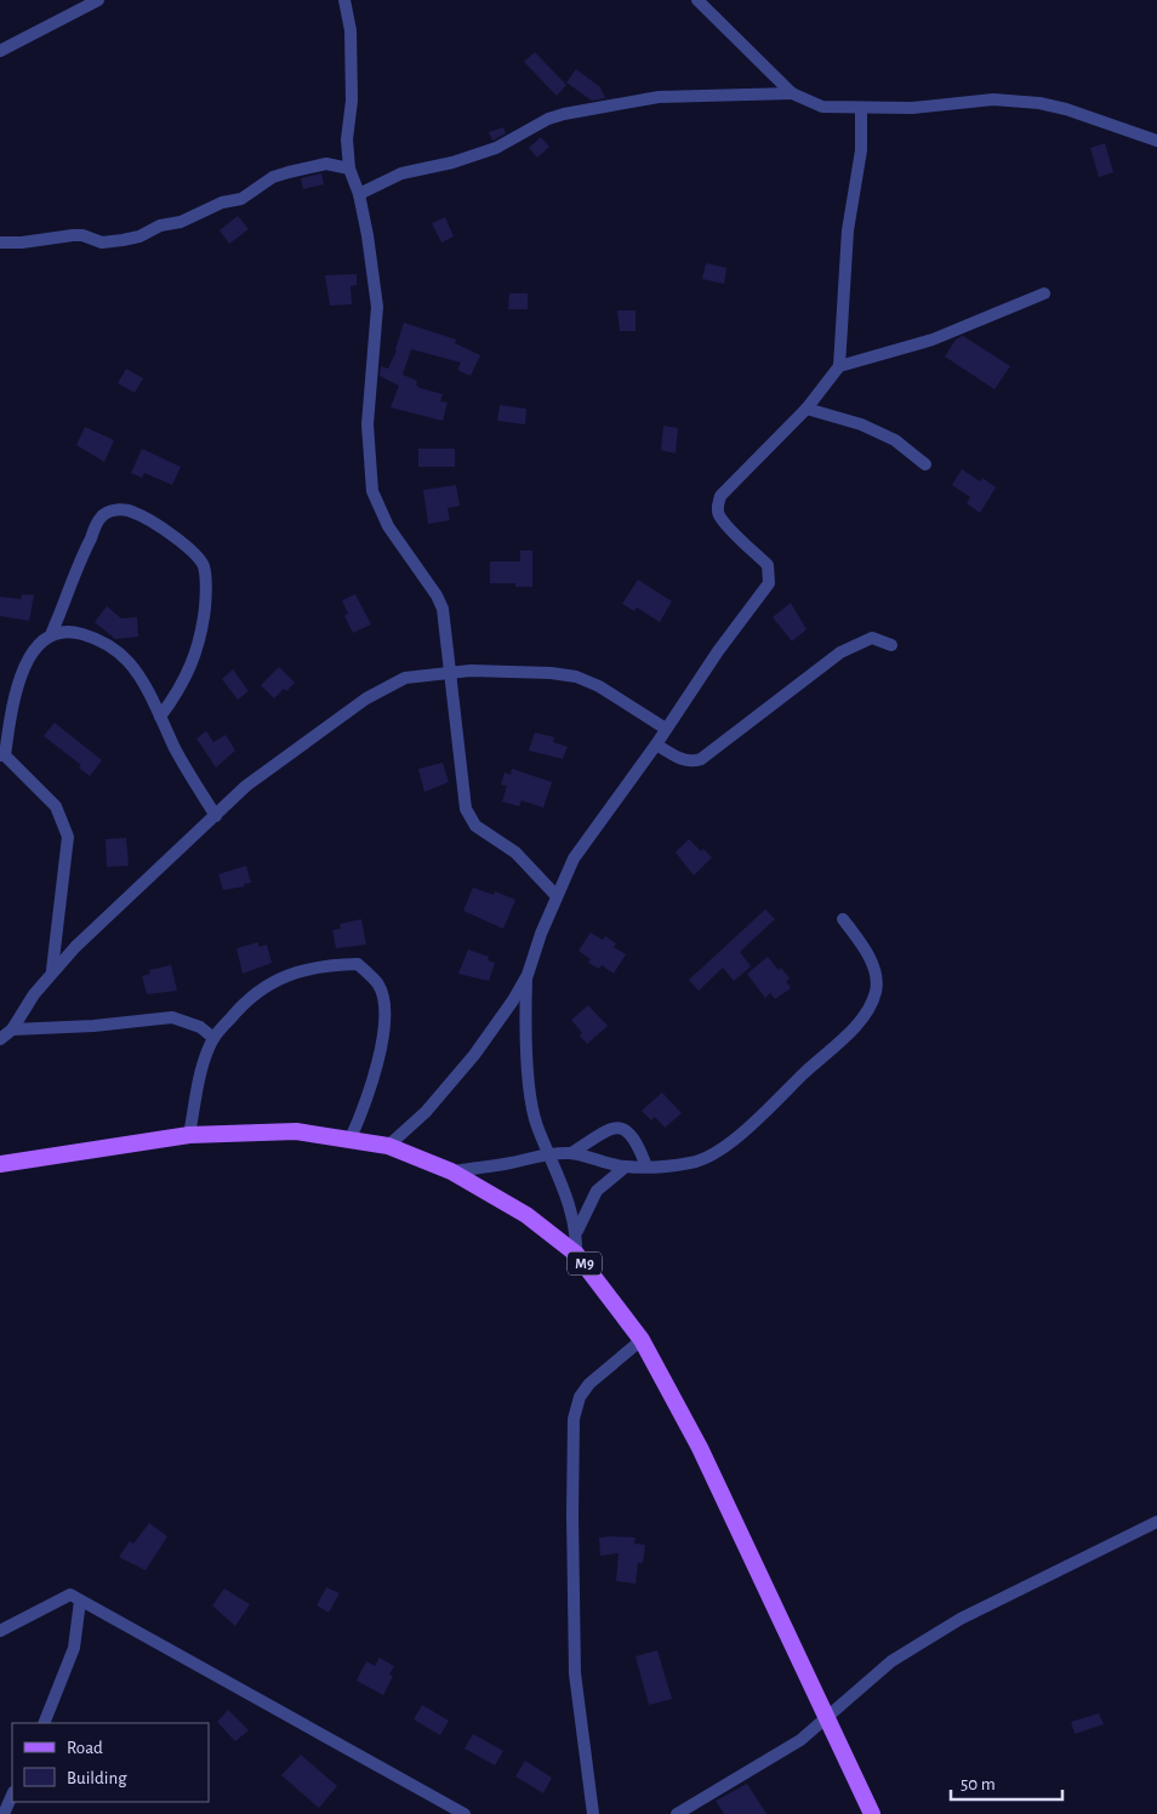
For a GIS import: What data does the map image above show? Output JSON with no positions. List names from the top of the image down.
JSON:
{
  "streets": {
    "main road": ["M9"]
  },
  "legend": ["Road", "Building"],
  "scale_bar": "50 m"
}
